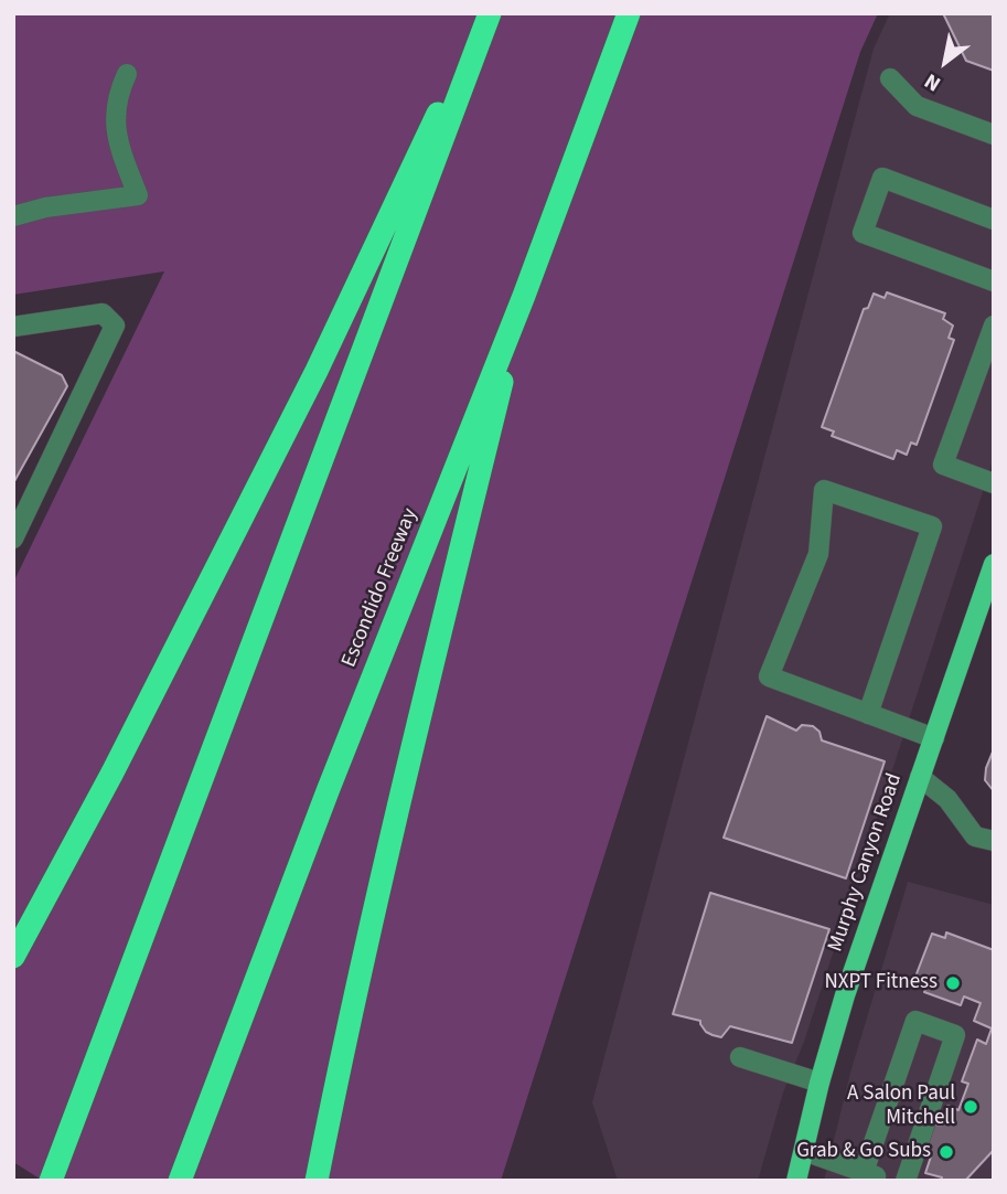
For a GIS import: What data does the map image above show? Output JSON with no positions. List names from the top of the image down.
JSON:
{
  "streets": {
    "highway": ["Escondido Freeway"],
    "main road": ["Murphy Canyon Road"]
  },
  "places": ["NXPT Fitness", "A Salon Paul Mitchell", "Grab & Go Subs"],
  "north": "bottom left"
}
